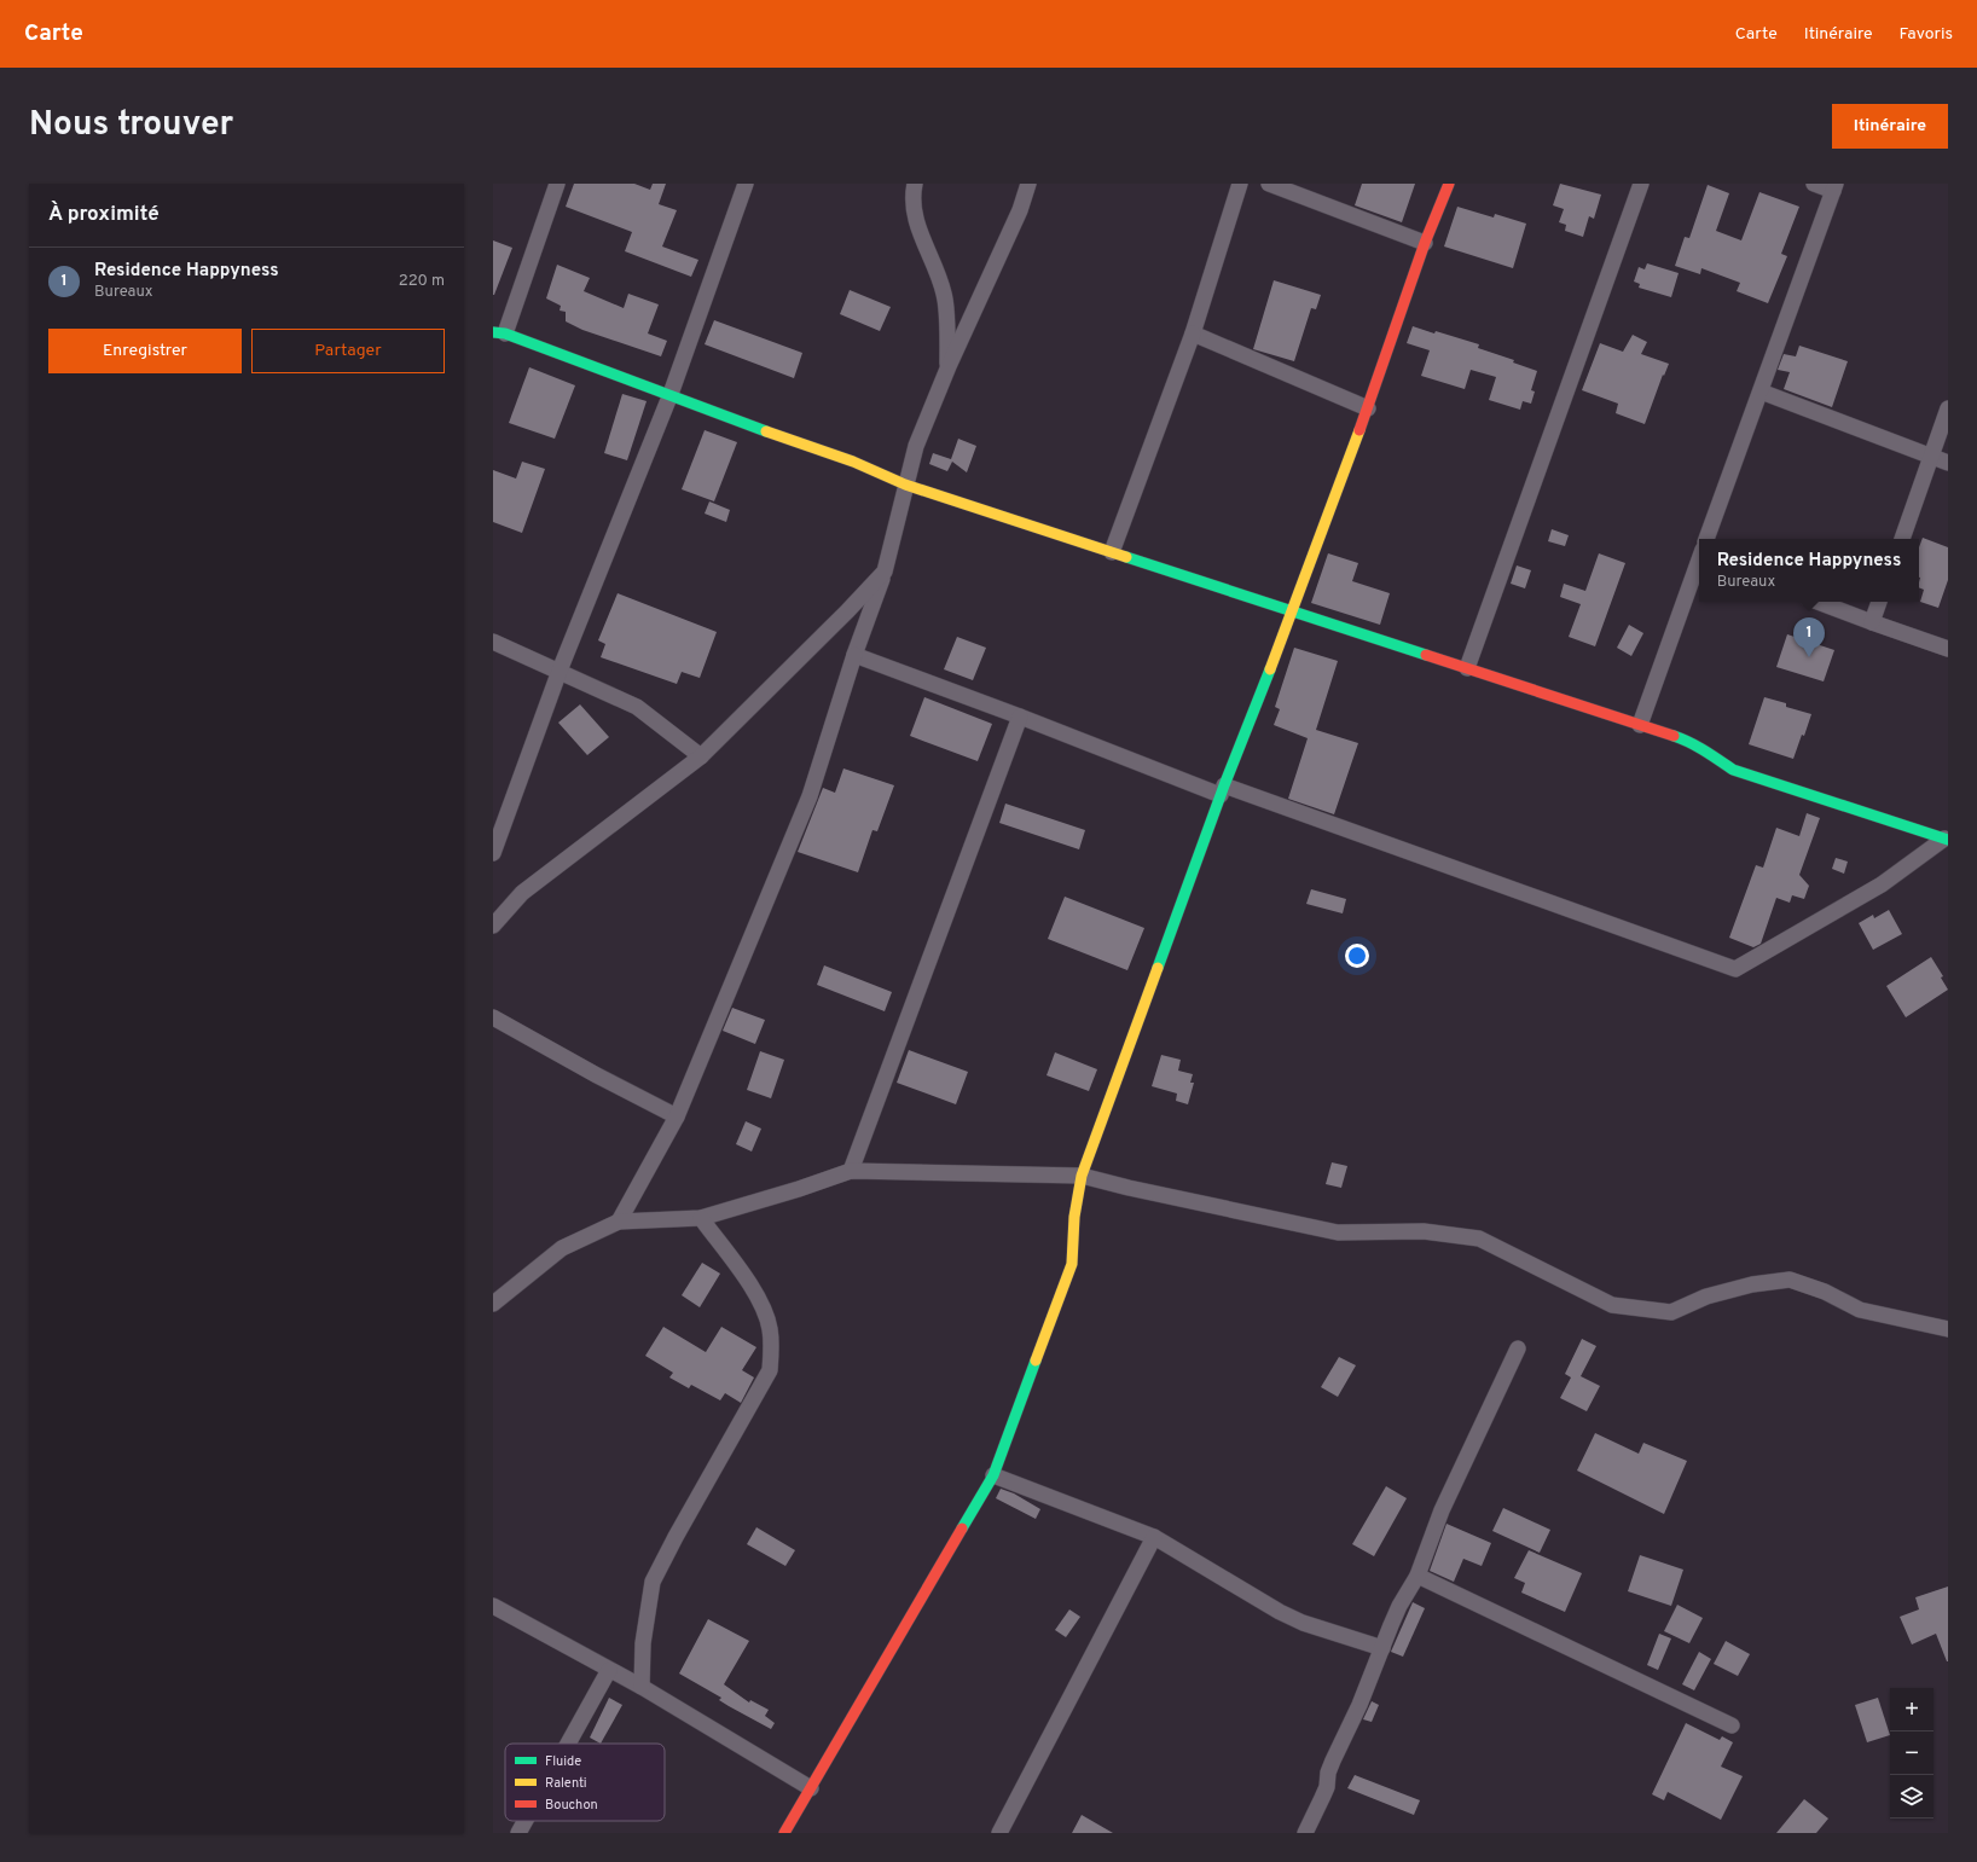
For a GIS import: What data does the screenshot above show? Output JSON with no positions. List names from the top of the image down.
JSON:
{
  "legend": ["Fluide", "Ralenti", "Bouchon"],
  "page": {
    "header": "Carte",
    "nav": ["Carte", "Itinéraire", "Favoris"],
    "title": "Nous trouver",
    "buttons": [
      "Itinéraire",
      ["Enregistrer", "Partager"]
    ],
    "heading": "À proximité",
    "list": [
      {
        "mark": "1",
        "name": "Residence Happyness",
        "note": "Bureaux",
        "value": "220 m"
      }
    ],
    "popup": ["Residence Happyness", "Bureaux"],
    "pins": "1",
    "map_buttons": ["+", "−"]
  }
}
